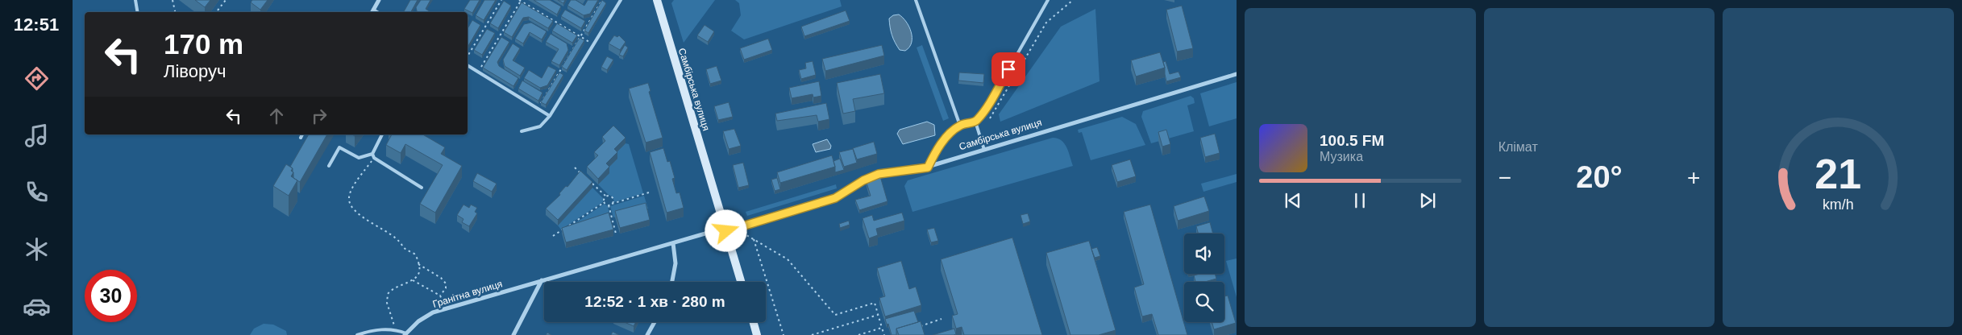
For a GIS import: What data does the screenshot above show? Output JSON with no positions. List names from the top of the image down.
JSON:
{
  "streets": {
    "main road": ["Самбірська вулиця"],
    "street": ["Гранітна вулиця"]
  },
  "crossings": [
    ["Самбірська вулиця", "Гранітна вулиця"]
  ],
  "page": {
    "tabs": "12:51",
    "tile": "Клімат",
    "turn": ["170 m", "Ліворуч"],
    "song": ["100.5 FM", "Музика"],
    "heat": ["−", "20°", "+"],
    "limit": "30",
    "trip": "12:52 · 1 хв · 280 m",
    "gauge": ["21", "km/h"]
  }
}
